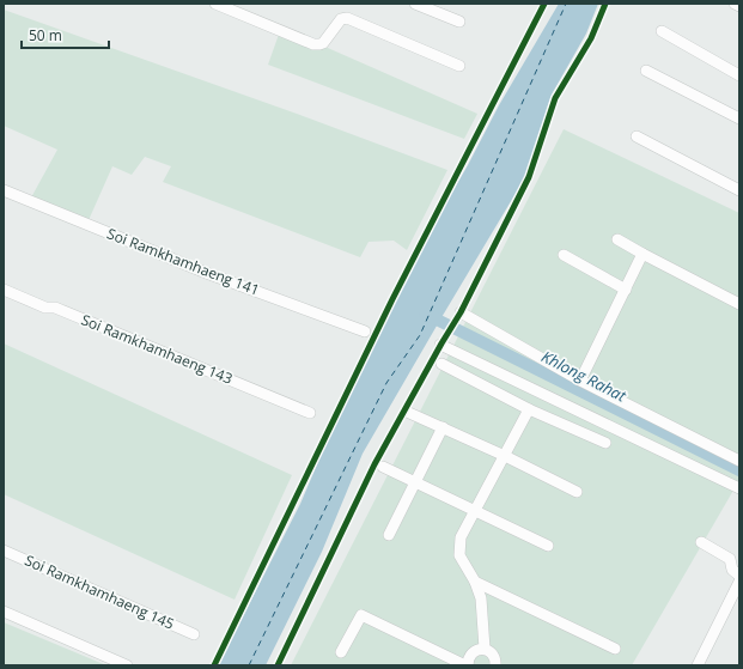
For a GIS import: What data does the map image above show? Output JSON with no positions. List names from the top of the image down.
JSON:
{
  "streets": {
    "street": ["Soi Ramkhamhaeng 141", "Soi Ramkhamhaeng 143", "Soi Ramkhamhaeng 145"]
  },
  "water": ["Khlong Rahat"],
  "scale_bar": "50 m"
}
